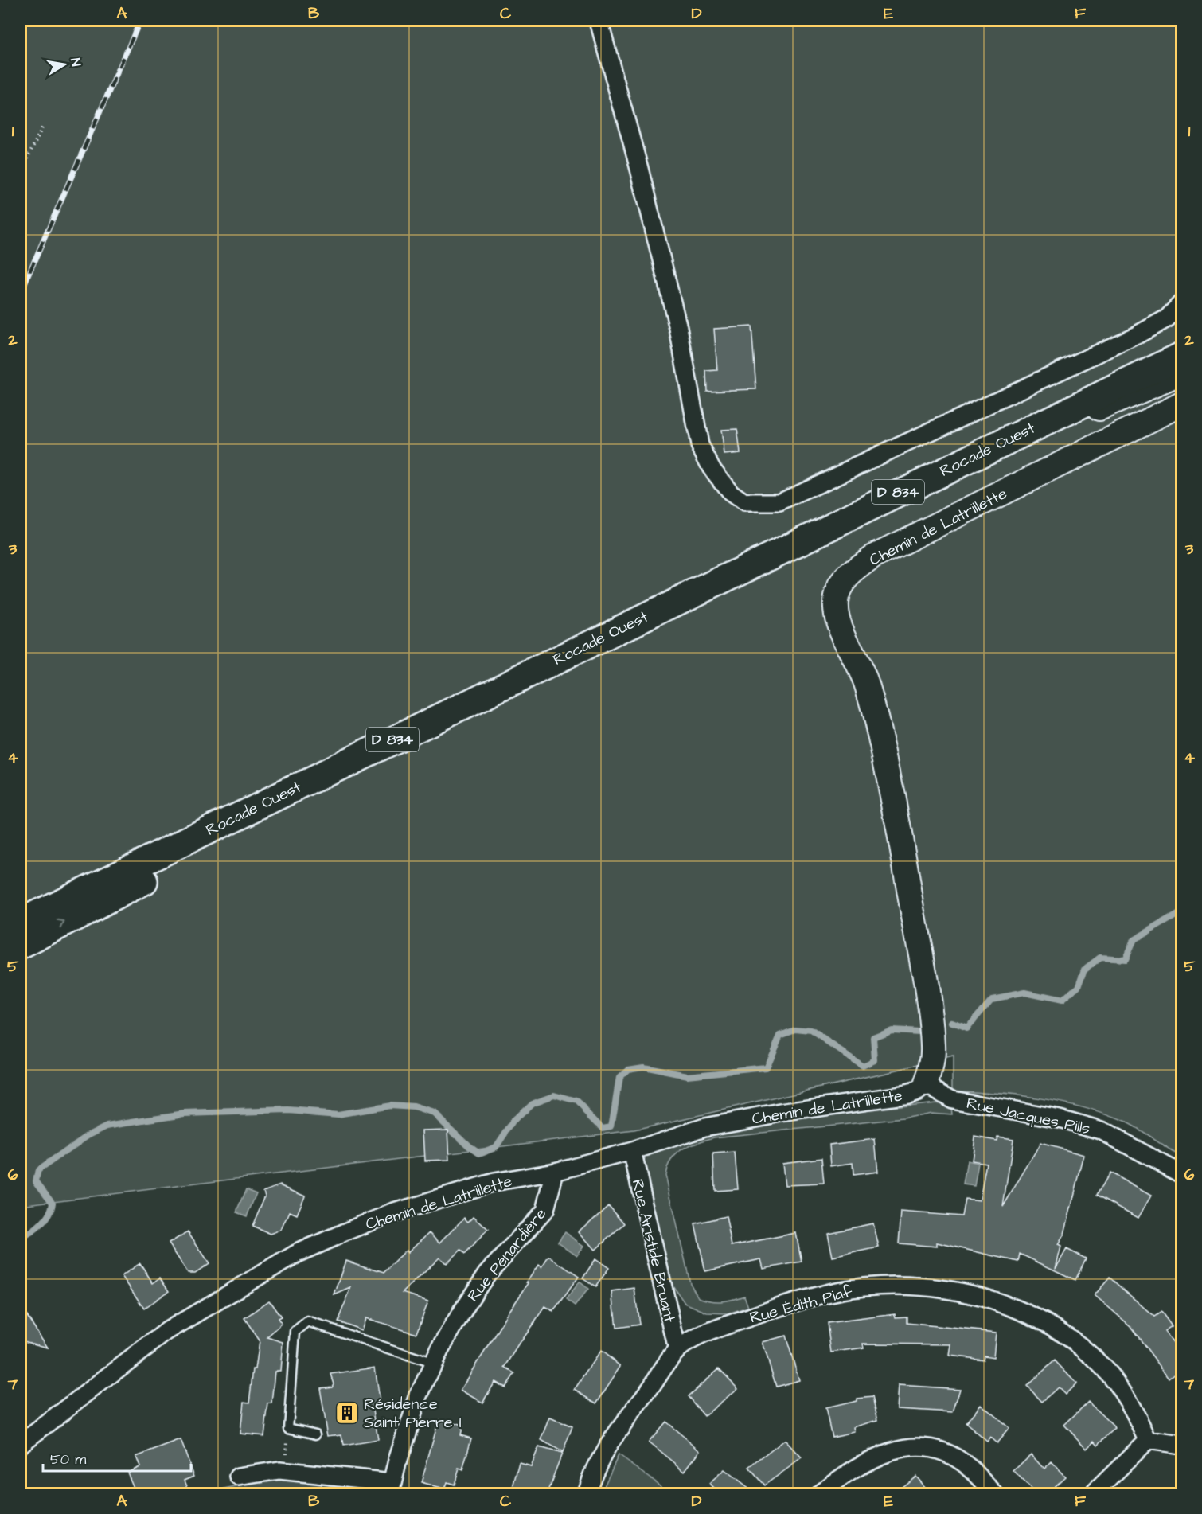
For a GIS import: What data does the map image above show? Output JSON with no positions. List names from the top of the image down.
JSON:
{
  "streets": {
    "main road": ["Rocade Ouest", "D 834"],
    "street": [
      "Chemin de Latrillette",
      "Rue Jacques Pills",
      "Rue Aristide Bruant",
      "Rue Pénardière",
      "Rue Édith Piaf"
    ]
  },
  "crossings": [
    ["Chemin de Latrillette", "Rue Jacques Pills"],
    ["Chemin de Latrillette", "Rue Aristide Bruant"],
    ["Chemin de Latrillette", "Rue Pénardière"],
    ["Rue Aristide Bruant", "Rue Édith Piaf"]
  ],
  "places": {
    "building": ["Résidence Saint Pierre I"]
  },
  "scale_bar": "50 m",
  "north": "right",
  "grid": {
    "columns": [
      "A",
      "B",
      "C",
      "D",
      "E",
      "F"
    ],
    "rows": [
      "1",
      "2",
      "3",
      "4",
      "5",
      "6",
      "7"
    ]
  }
}
